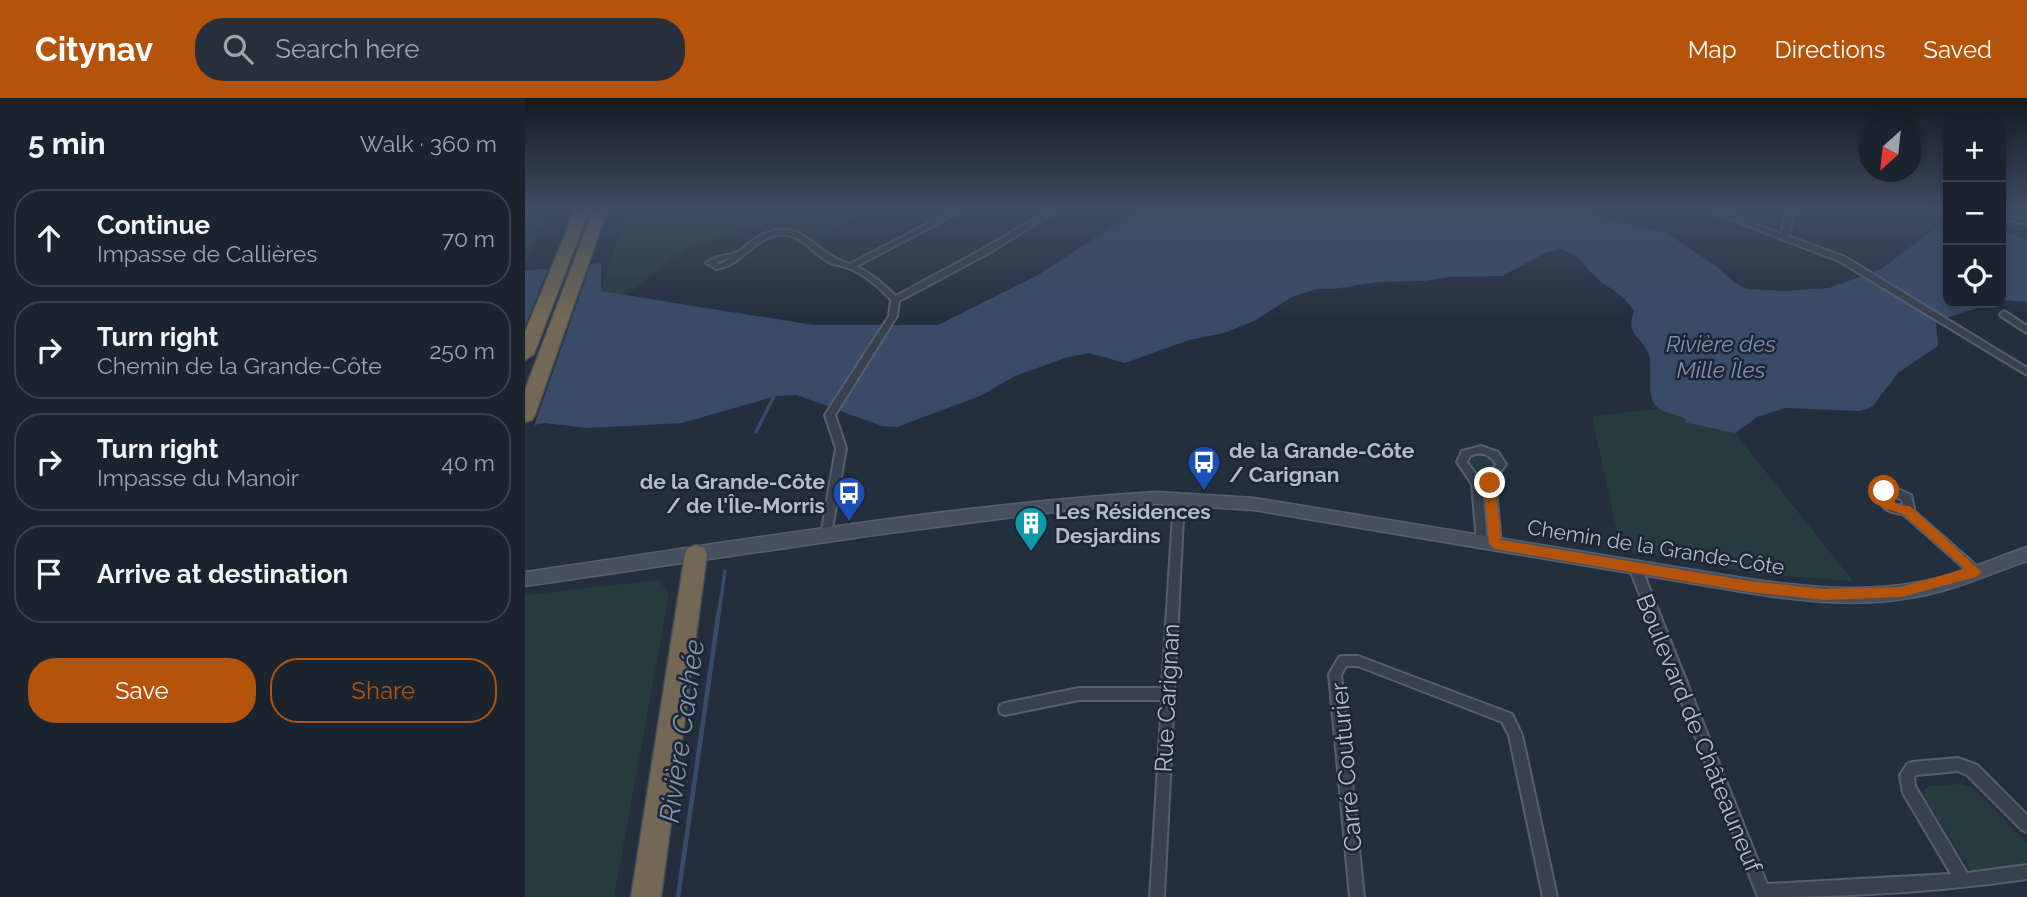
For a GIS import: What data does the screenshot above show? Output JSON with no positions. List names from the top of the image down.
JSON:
{
  "streets": {
    "main road": ["Chemin de la Grande-Côte"],
    "street": ["Rue Carignan", "Boulevard de Châteauneuf", "Carré Couturier"]
  },
  "crossings": [
    ["Chemin de la Grande-Côte", "Rue Carignan"],
    ["Chemin de la Grande-Côte", "Boulevard de Châteauneuf"]
  ],
  "water": ["Rivière des Mille Îles", "Rivière Cachée"],
  "places": {
    "bus stop": ["de la Grande-Côte / Carignan", "de la Grande-Côte / de l'Île-Morris"],
    "building": ["Les Résidences Desjardins"]
  },
  "north": "bottom left",
  "page": {
    "header": "Citynav",
    "search": "Search here",
    "nav": ["Map", "Directions", "Saved"],
    "heading": ["5 min", "Walk · 360 m"],
    "map_buttons": ["+", "−"],
    "list": [
      ["Continue", "Impasse de Callières", "70 m"],
      ["Turn right", "Chemin de la Grande-Côte", "250 m"],
      ["Turn right", "Impasse du Manoir", "40 m"],
      "Arrive at destination"
    ],
    "buttons": ["Save", "Share"]
  }
}
